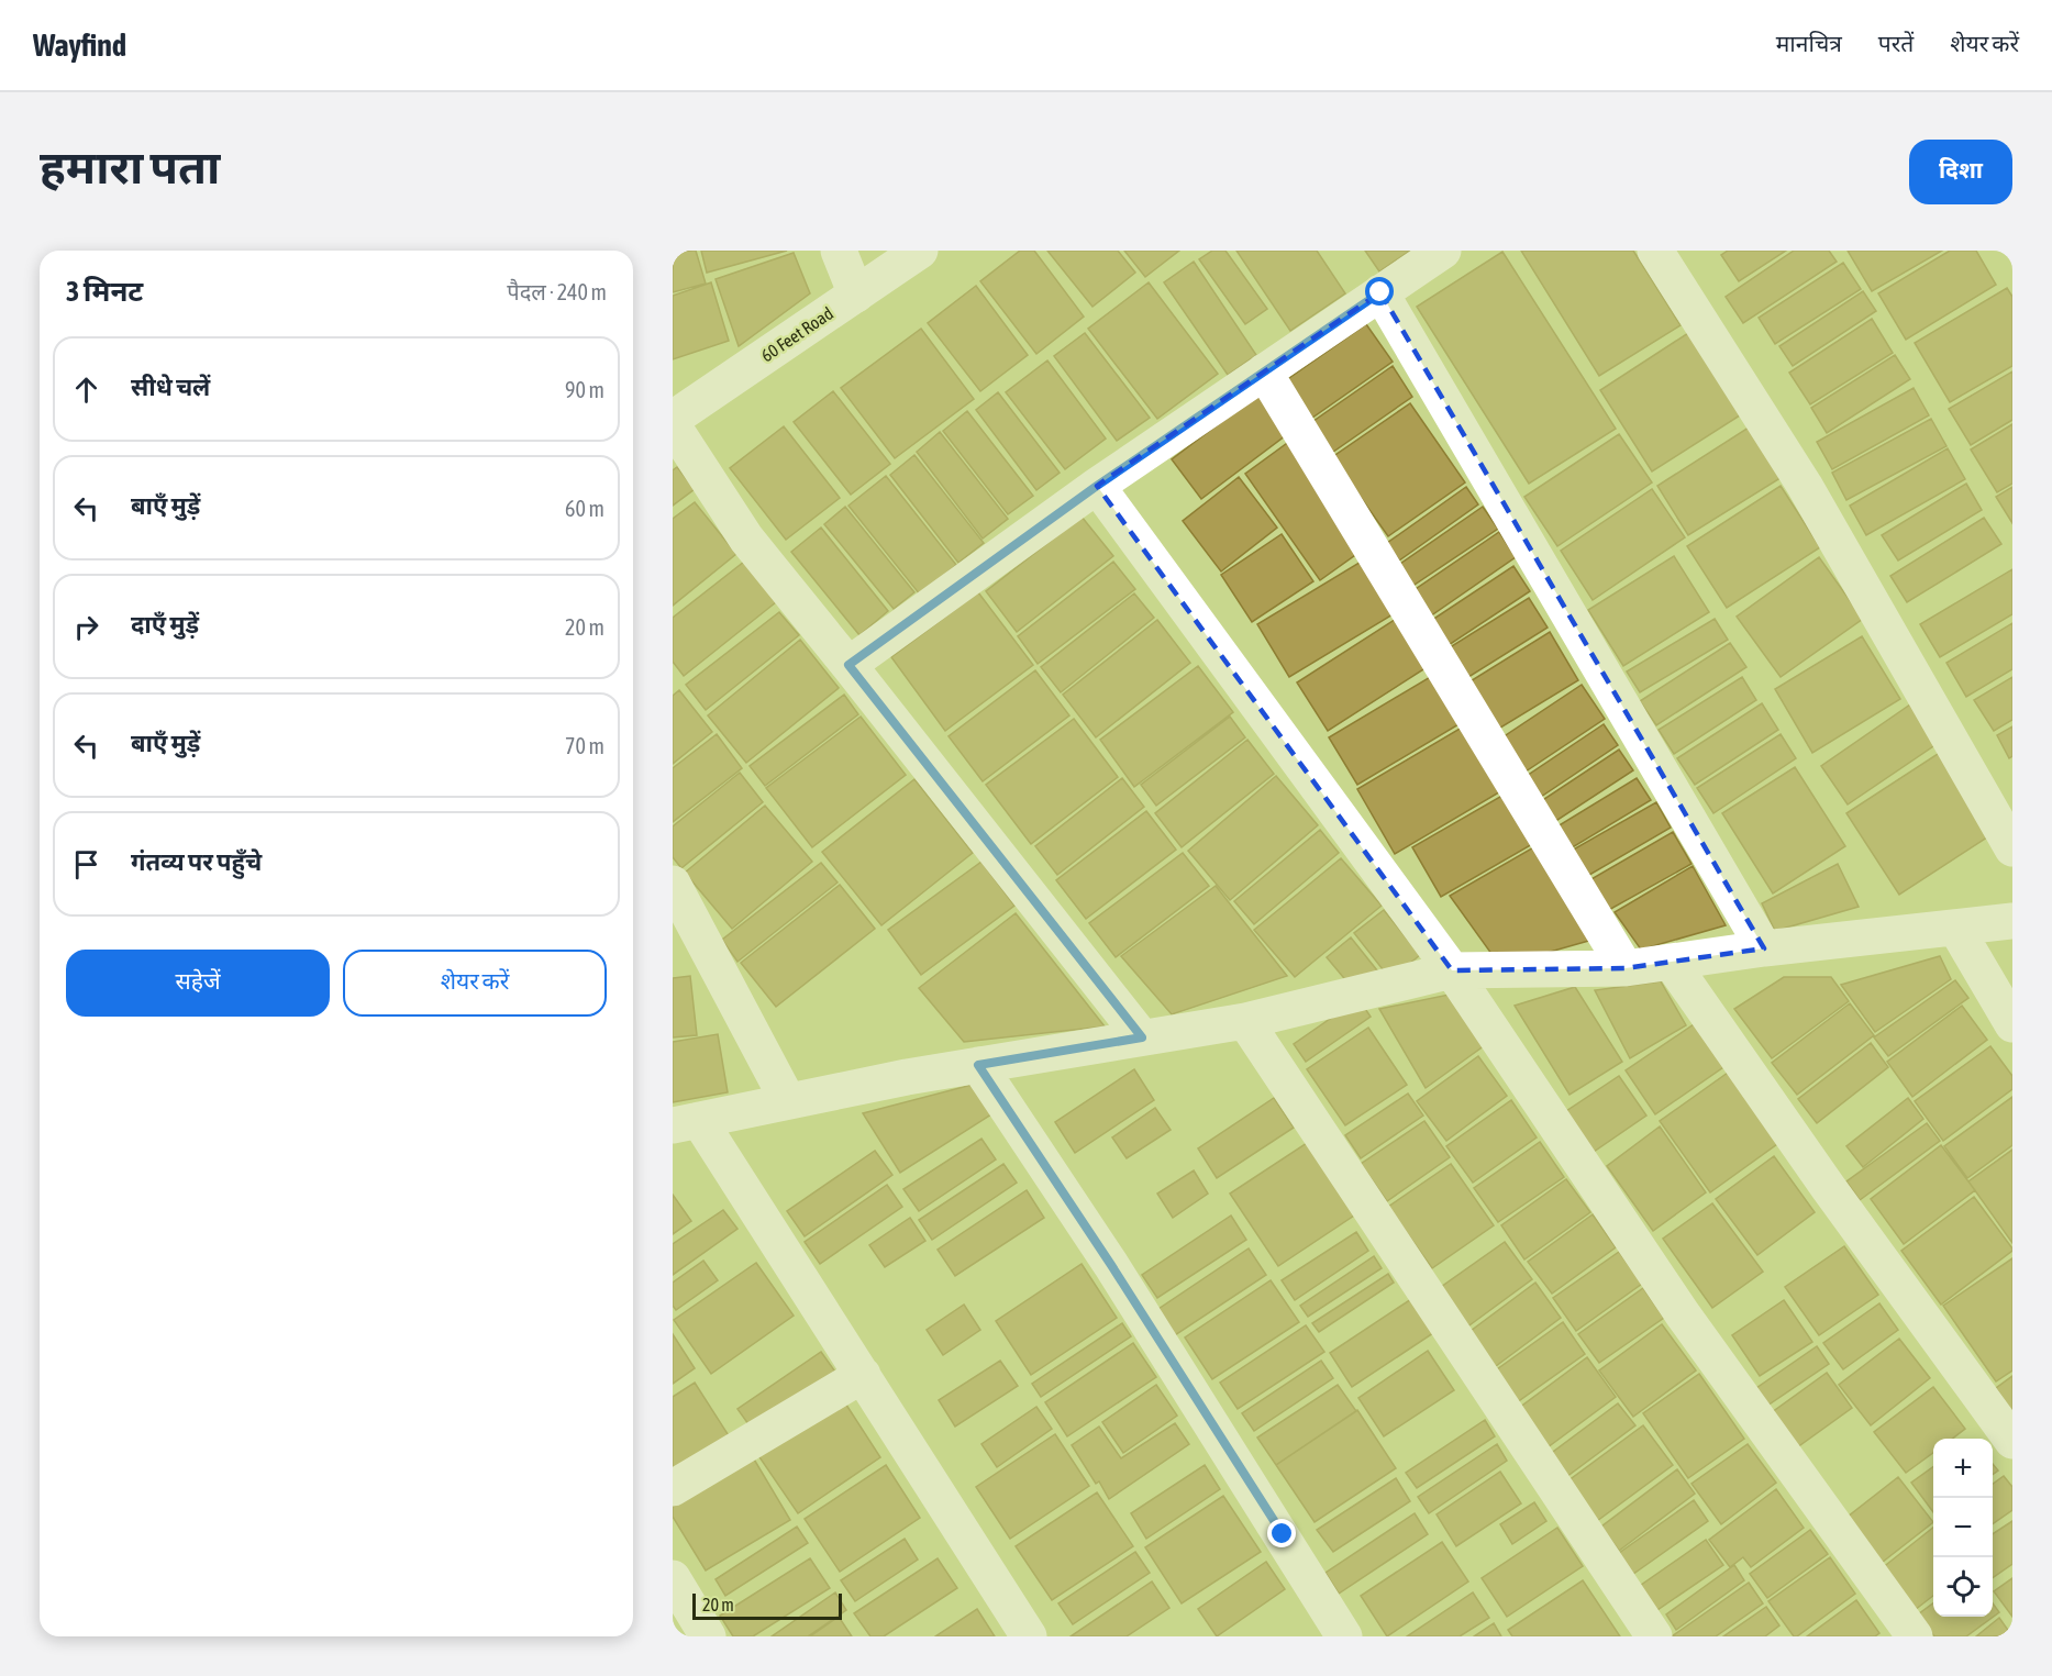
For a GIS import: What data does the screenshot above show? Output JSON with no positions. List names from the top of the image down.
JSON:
{
  "streets": {
    "street": ["60 Feet Road"]
  },
  "scale_bar": "20 m",
  "page": {
    "header": "Wayfind",
    "nav": ["मानचित्र", "परतें", "शेयर करें"],
    "buttons": [
      "दिशा",
      ["सहेजें", "शेयर करें"]
    ],
    "title": "हमारा पता",
    "heading": ["3 मिनट", "पैदल · 240 m"],
    "list": [
      ["सीधे चलें", "90 m"],
      ["बाएँ मुड़ें", "60 m"],
      ["दाएँ मुड़ें", "20 m"],
      ["बाएँ मुड़ें", "70 m"],
      "गंतव्य पर पहुँचे"
    ],
    "map_buttons": ["+", "−"],
    "scale": "20 m"
  }
}
